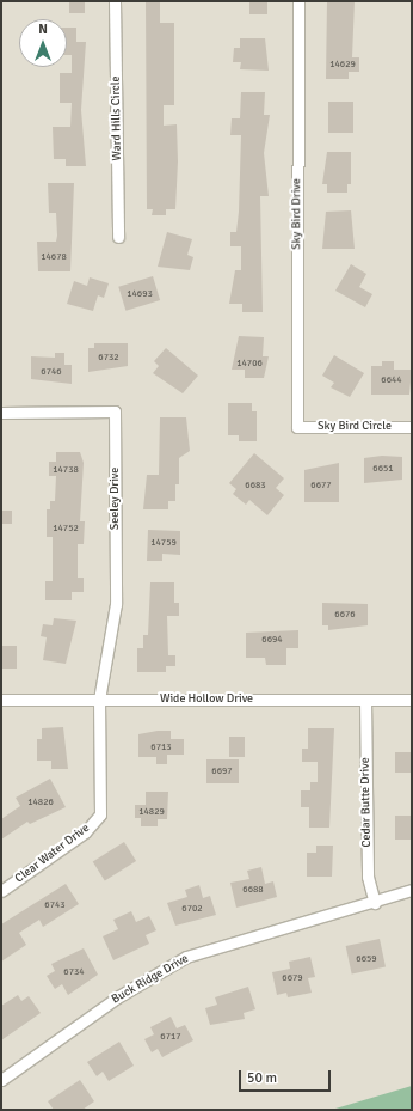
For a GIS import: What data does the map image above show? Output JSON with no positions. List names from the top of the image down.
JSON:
{
  "streets": {
    "street": [
      "Ward Hills Circle",
      "Sky Bird Drive",
      "Sky Bird Circle",
      "Seeley Drive",
      "Wide Hollow Drive",
      "Cedar Butte Drive",
      "Clear Water Drive",
      "Buck Ridge Drive"
    ]
  },
  "crossings": [
    ["Sky Bird Drive", "Sky Bird Circle"],
    ["Seeley Drive", "Wide Hollow Drive"],
    ["Seeley Drive", "Clear Water Drive"],
    ["Wide Hollow Drive", "Cedar Butte Drive"],
    ["Wide Hollow Drive", "Clear Water Drive"],
    ["Cedar Butte Drive", "Buck Ridge Drive"]
  ],
  "house_numbers": [
    "14629",
    "14678",
    "14693",
    "6732",
    "14706",
    "6746",
    "6644",
    "6651",
    "14738",
    "6683",
    "6677",
    "14752",
    "14759",
    "6676",
    "6694",
    "6713",
    "6697",
    "14826",
    "14829",
    "6688",
    "6743",
    "6702",
    "6659",
    "6734",
    "6679",
    "6717"
  ],
  "scale_bar": "50 m",
  "north": "top"
}
